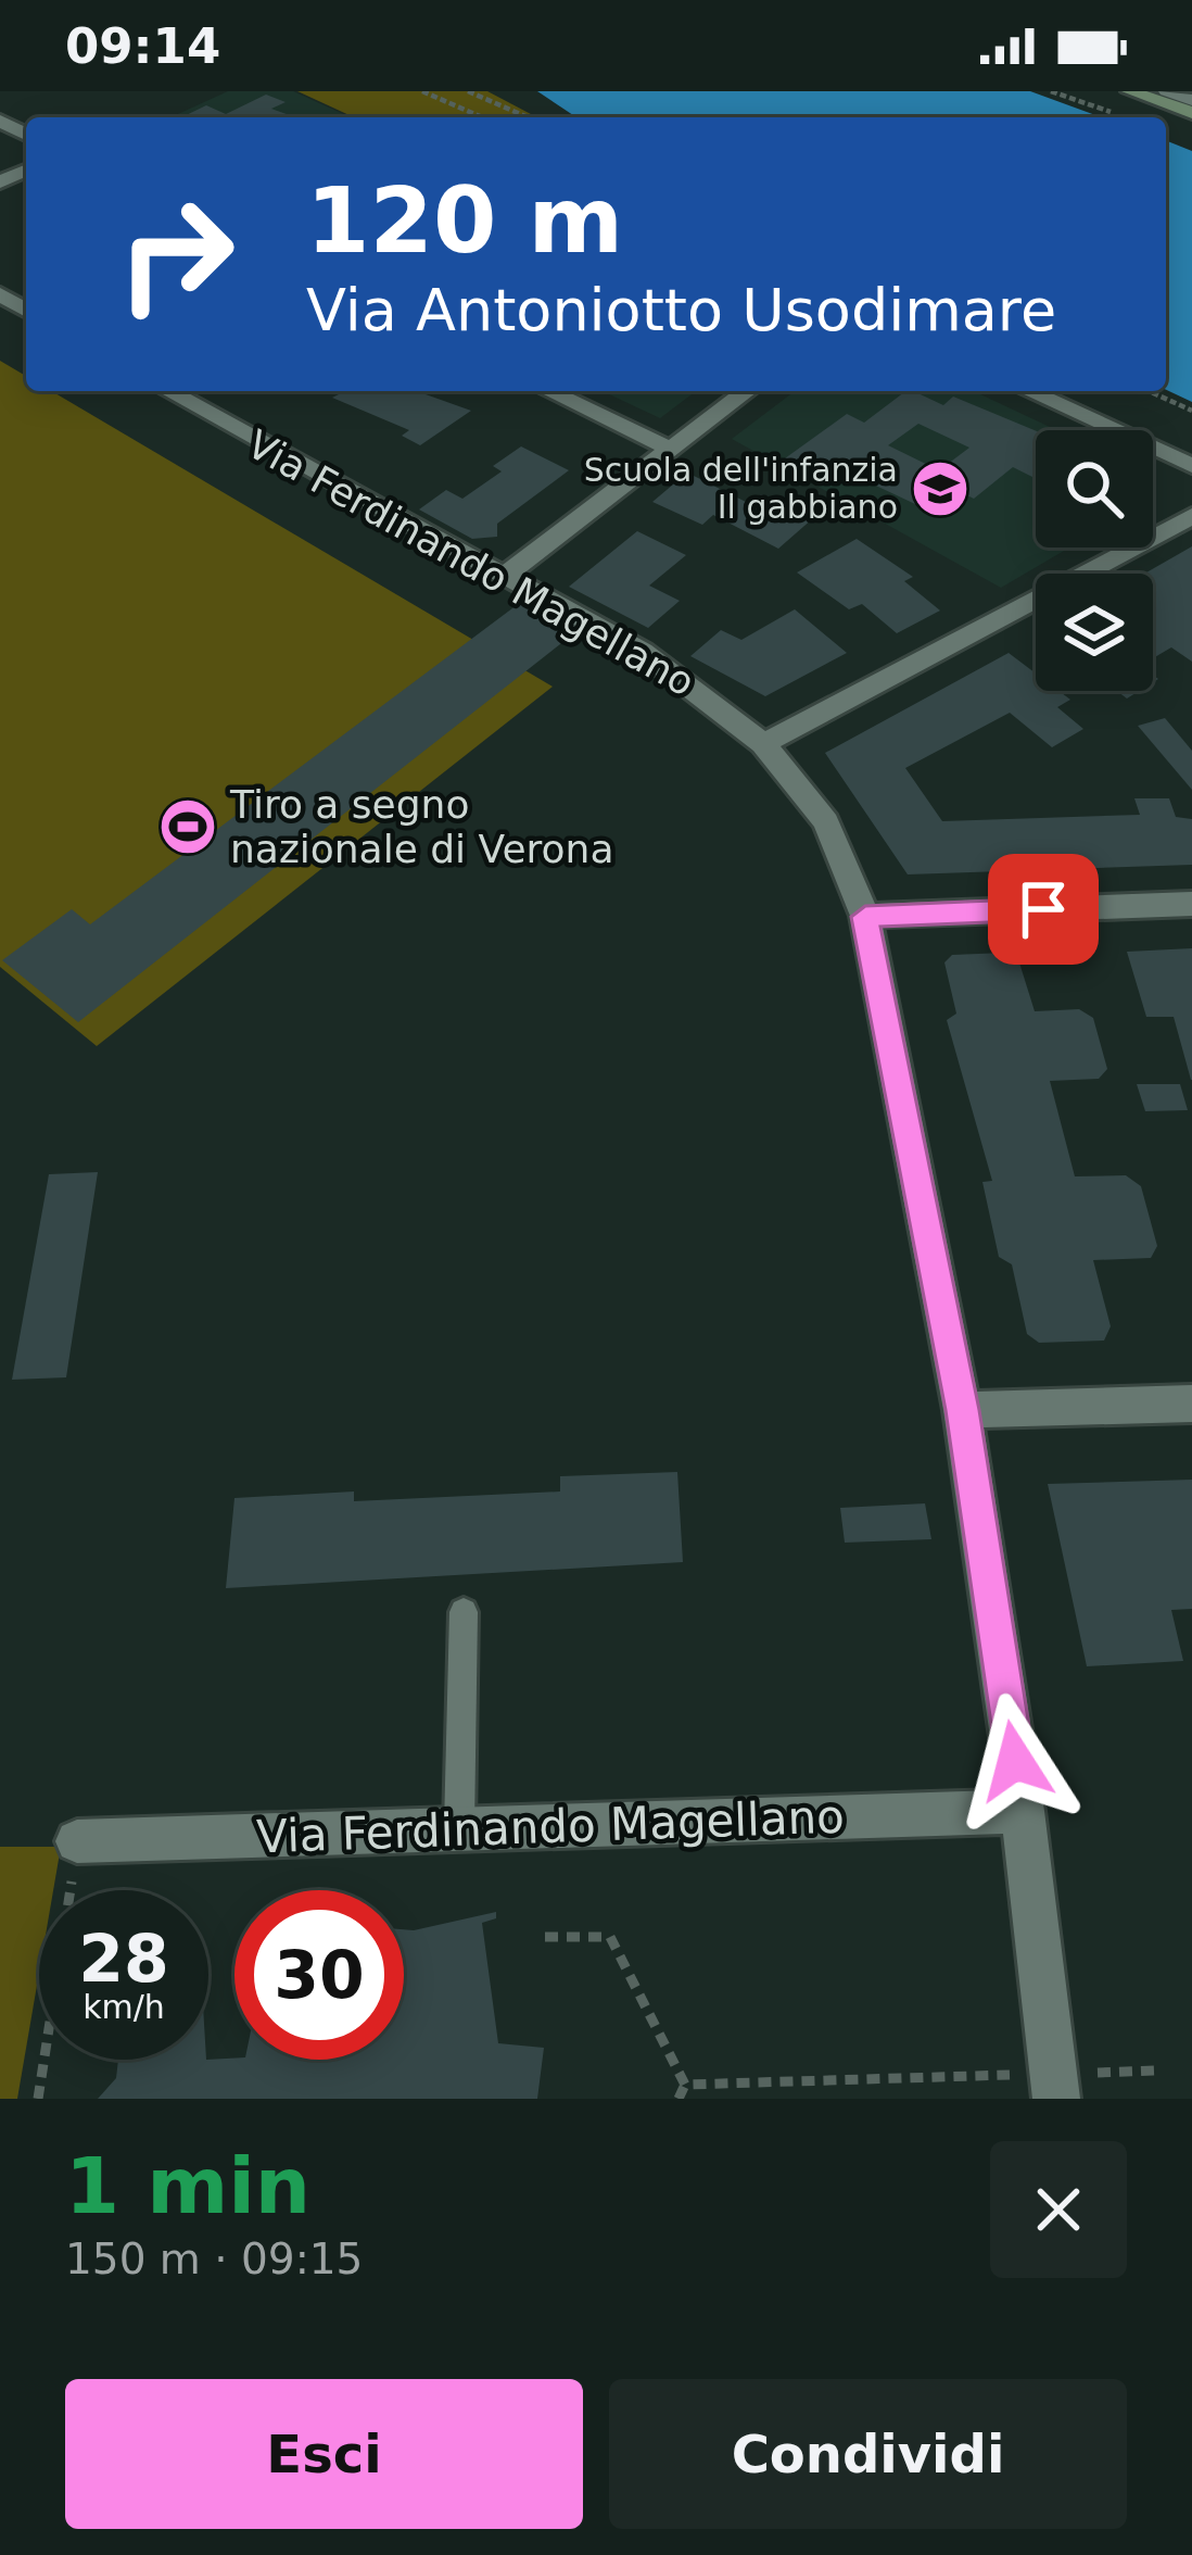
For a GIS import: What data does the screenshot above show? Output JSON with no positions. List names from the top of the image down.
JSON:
{
  "streets": {
    "street": ["Via Ferdinando Magellano"]
  },
  "places": {
    "school or university": ["Scuola dell'infanzia Il gabbiano"],
    "sports": ["Tiro a segno nazionale di Verona"]
  },
  "page": {
    "status": "09:14",
    "turn": ["120 m", "Via Antoniotto Usodimare"],
    "speed": "28 km/h",
    "limit": "30",
    "heading": ["1 min", "150 m · 09:15"],
    "buttons": ["Esci", "Condividi"]
  }
}
